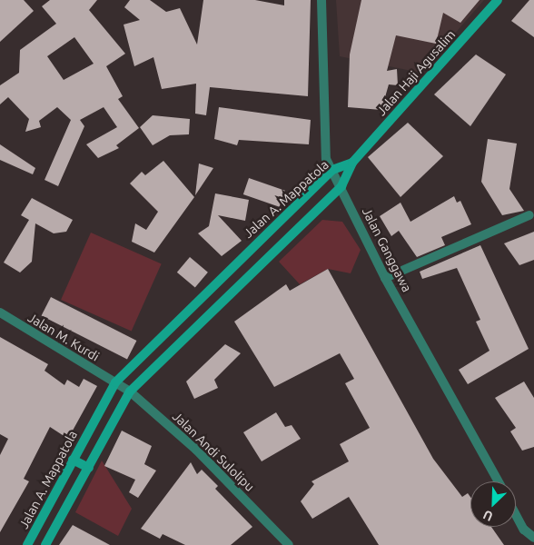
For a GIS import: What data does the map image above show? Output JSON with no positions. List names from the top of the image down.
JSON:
{
  "streets": {
    "street": [
      "Jalan Haji Agusalim",
      "Jalan A. Mappatola",
      "Jalan Ganggawa",
      "Jalan M. Kurdi",
      "Jalan Andi Sulolipu"
    ]
  },
  "crossings": [
    ["Jalan Haji Agusalim", "Jalan A. Mappatola"],
    ["Jalan A. Mappatola", "Jalan Ganggawa"],
    ["Jalan A. Mappatola", "Jalan M. Kurdi"],
    ["Jalan A. Mappatola", "Jalan Andi Sulolipu"],
    ["Jalan M. Kurdi", "Jalan Andi Sulolipu"]
  ],
  "north": "bottom left"
}
